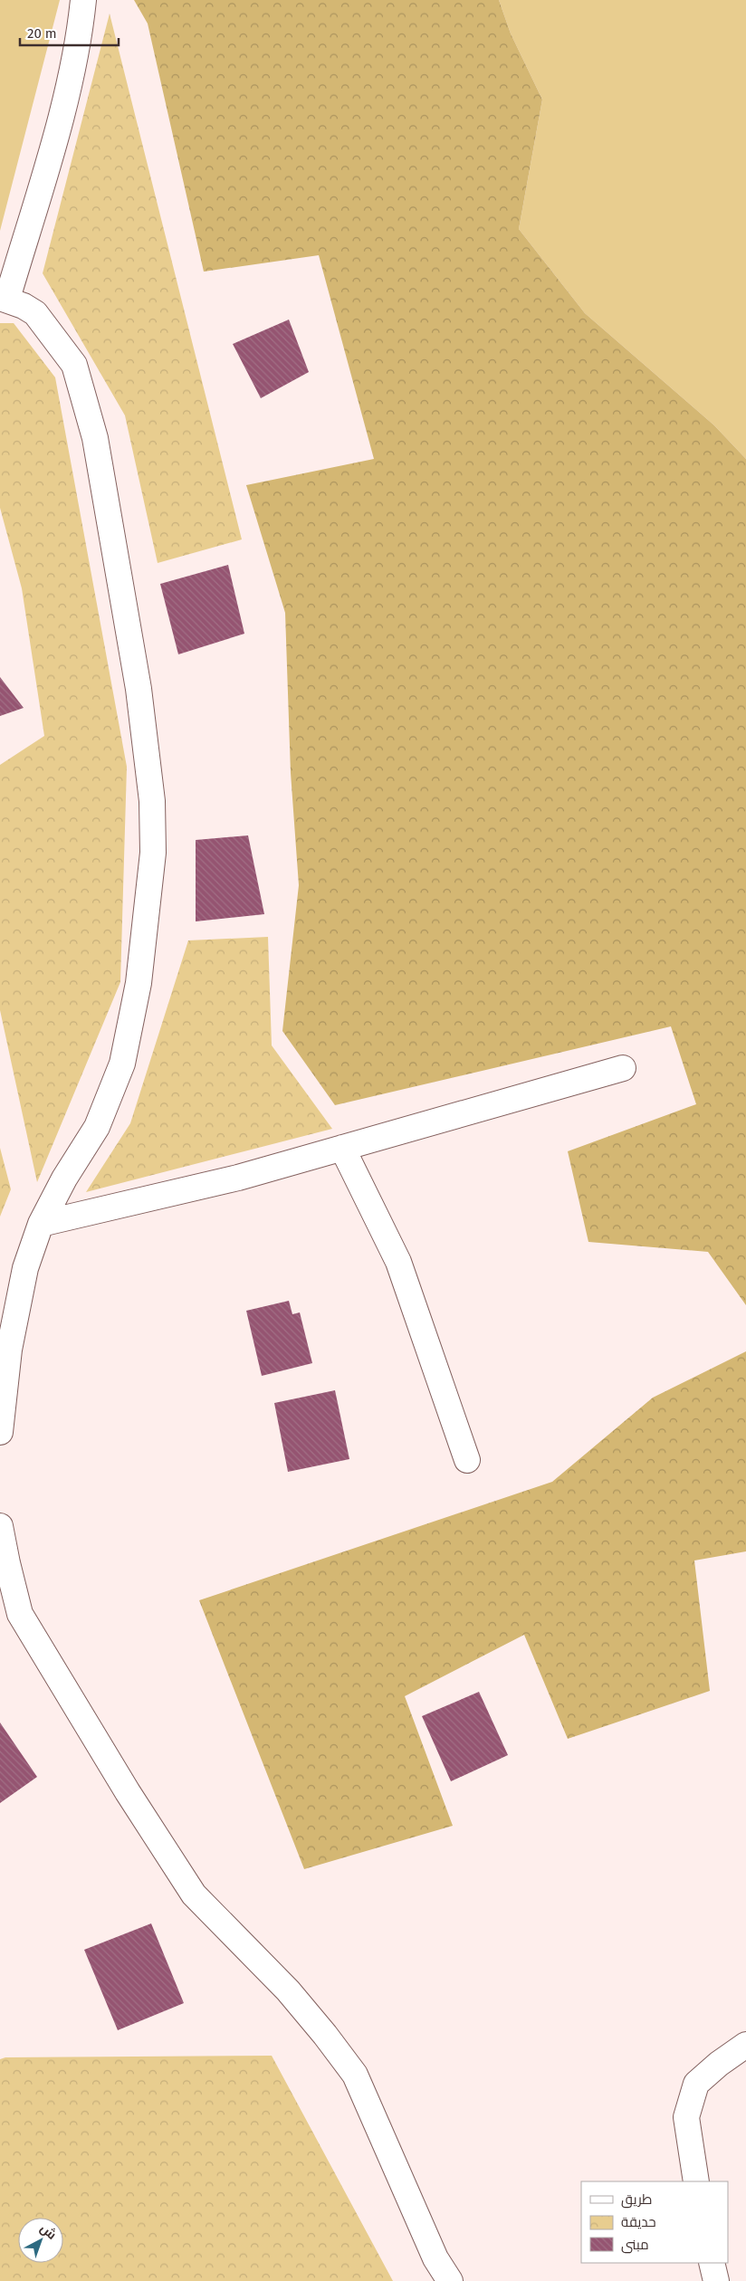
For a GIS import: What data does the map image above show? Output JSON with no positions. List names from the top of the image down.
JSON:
{
  "legend": ["طريق", "حديقة", "مبنى"],
  "scale_bar": "20 m",
  "north": "top right"
}
